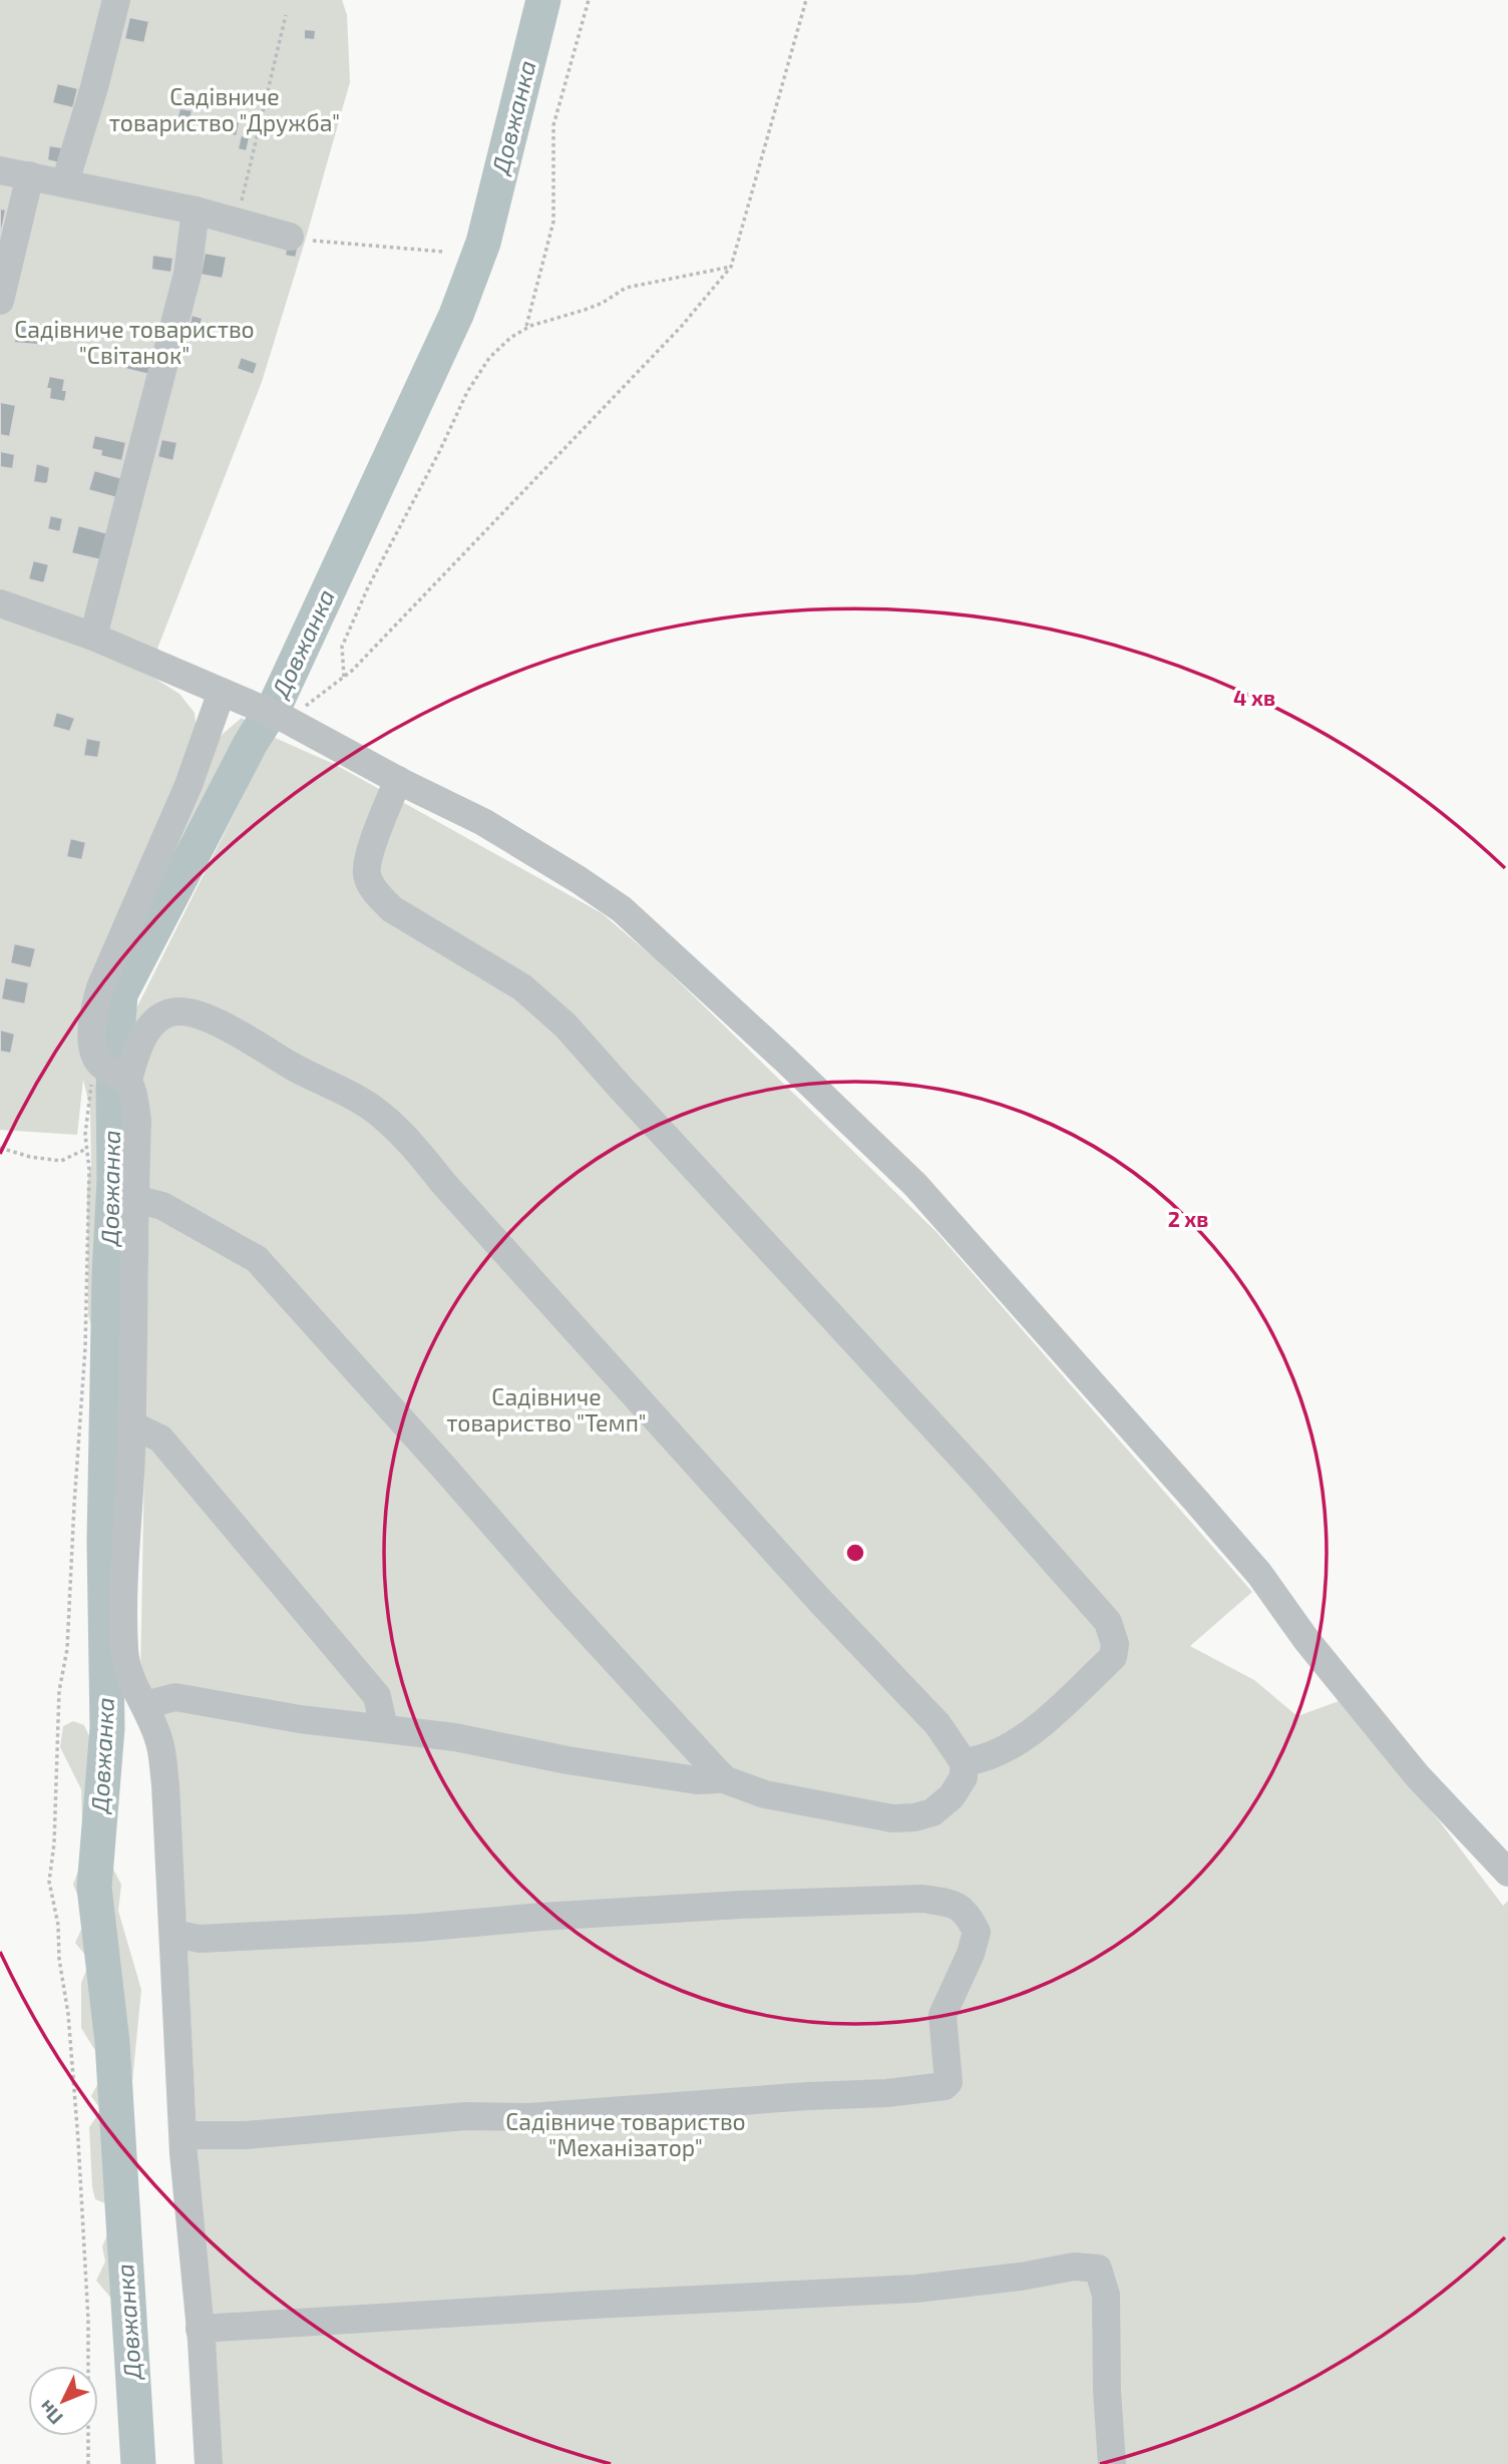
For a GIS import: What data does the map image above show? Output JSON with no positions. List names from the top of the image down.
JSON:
{
  "water": ["Довжанка"],
  "parks": [
    "Садівниче товариство \"Дружба\"",
    "Садівниче товариство \"Світанок\"",
    "Садівниче товариство \"Темп\"",
    "Садівниче товариство \"Механізатор\""
  ],
  "north": "bottom left",
  "rings": ["4 хв", "2 хв"]
}
